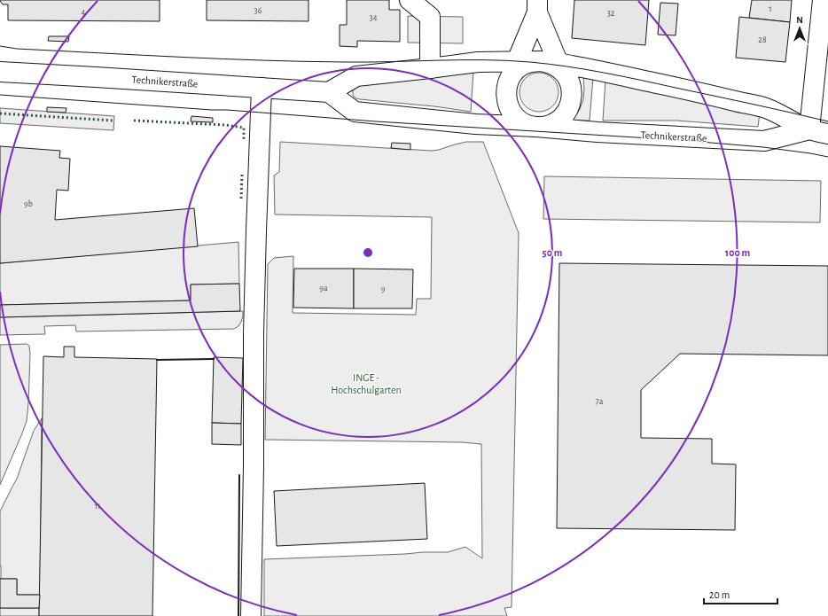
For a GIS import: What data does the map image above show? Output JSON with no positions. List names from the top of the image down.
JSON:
{
  "streets": {
    "street": ["Technikerstraße"]
  },
  "parks": ["INGE - Hochschulgarten"],
  "house_numbers": [
    "1",
    "36",
    "4",
    "32",
    "34",
    "28",
    "9b",
    "9a",
    "9",
    "7a",
    "11"
  ],
  "scale_bar": "20 m",
  "north": "top",
  "rings": ["50 m", "100 m"]
}
